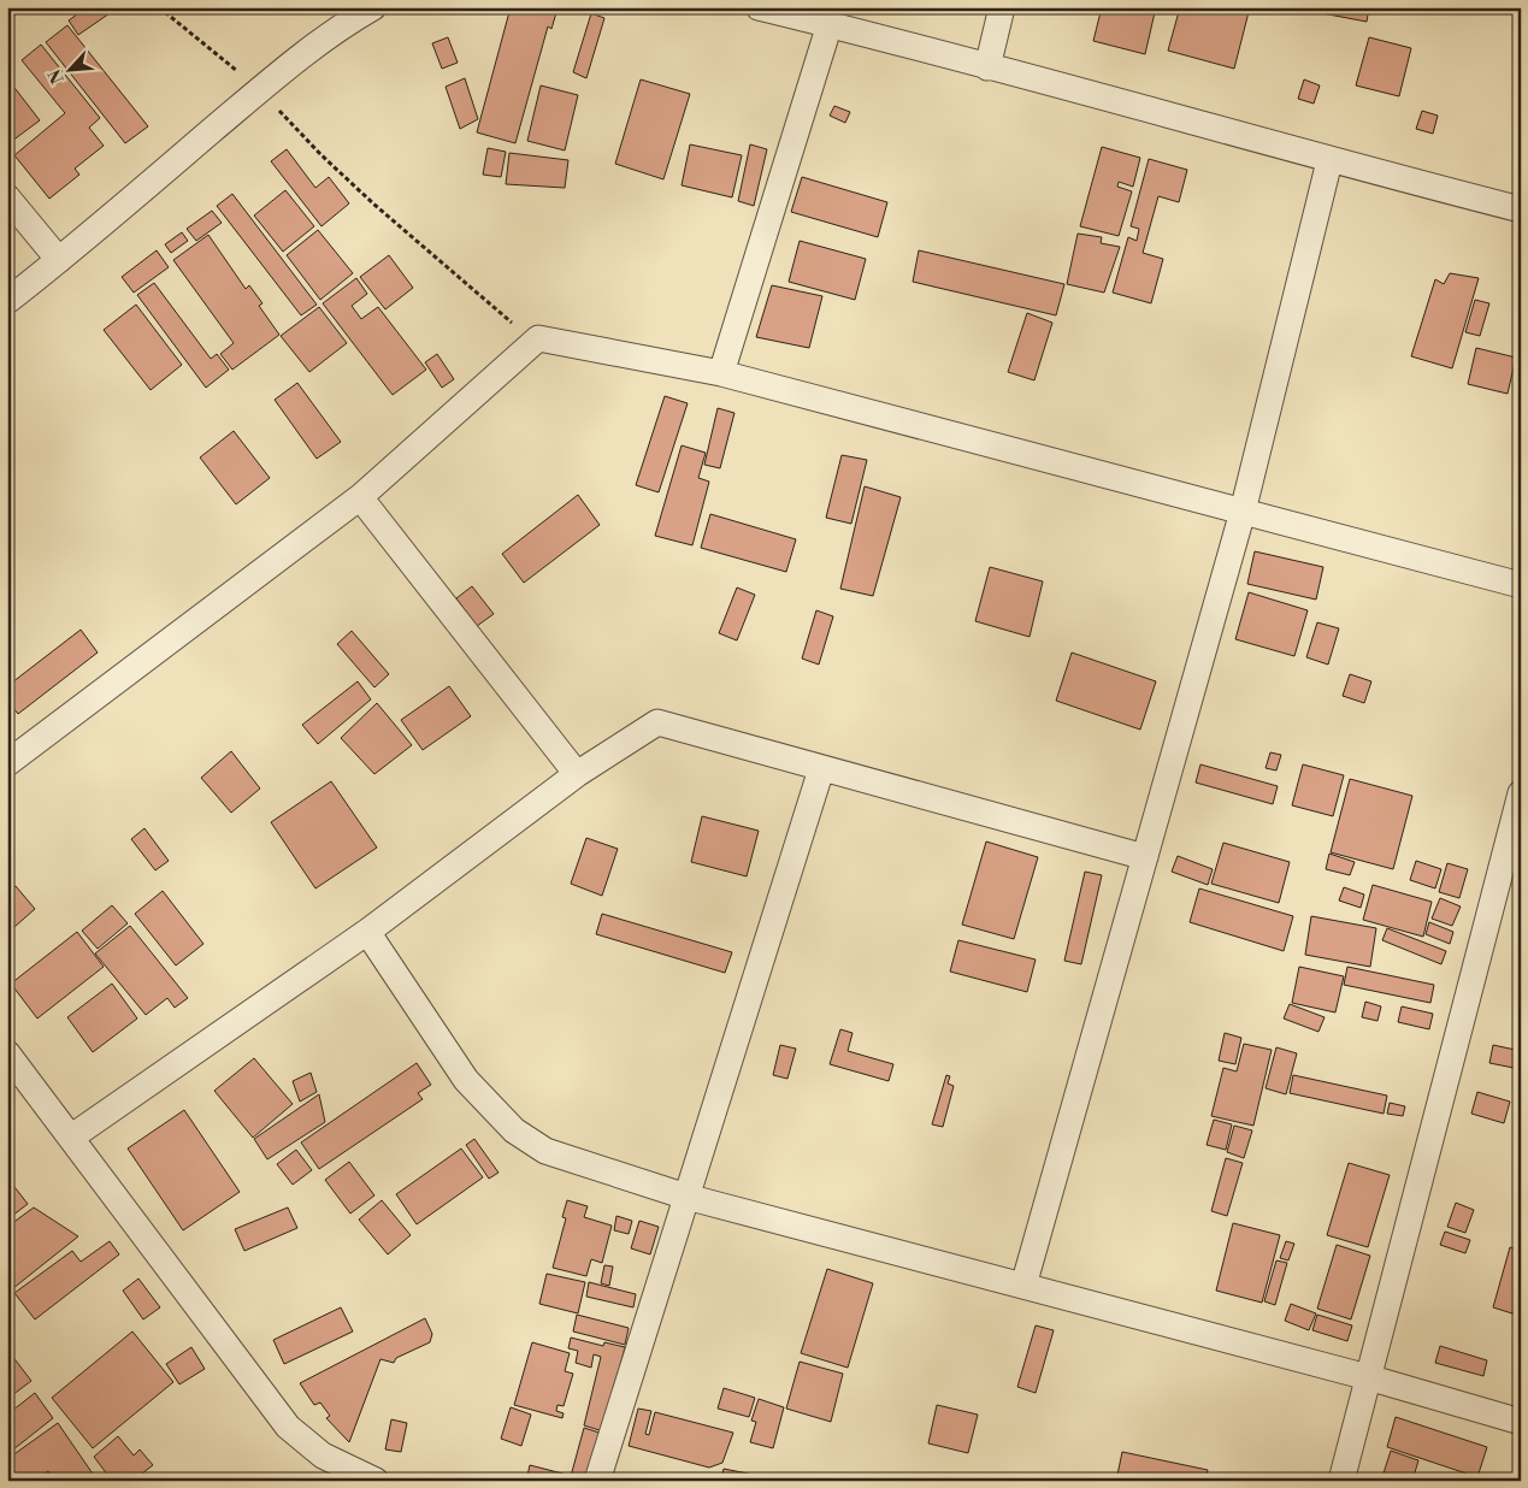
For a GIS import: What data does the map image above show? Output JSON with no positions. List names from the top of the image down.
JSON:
{
  "north": "bottom left"
}
